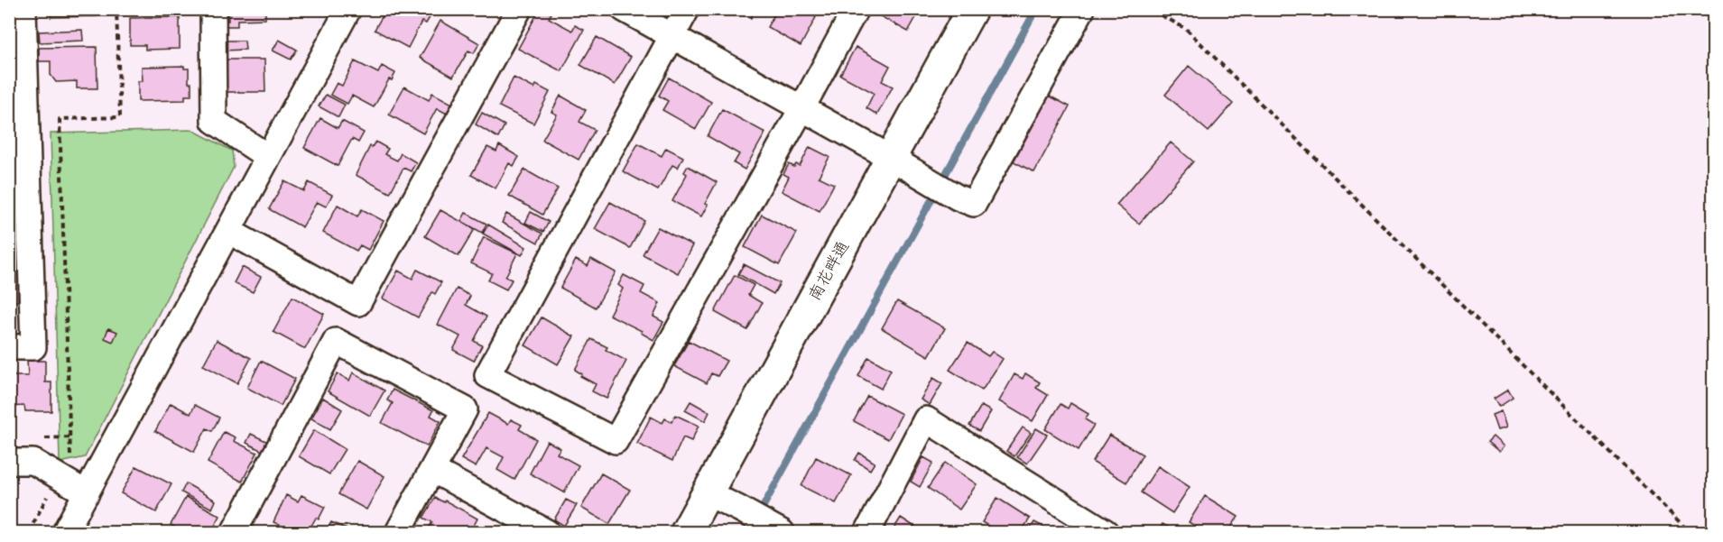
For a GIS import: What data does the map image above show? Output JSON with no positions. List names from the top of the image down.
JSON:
{
  "streets": {
    "street": ["南花畔通"]
  }
}
